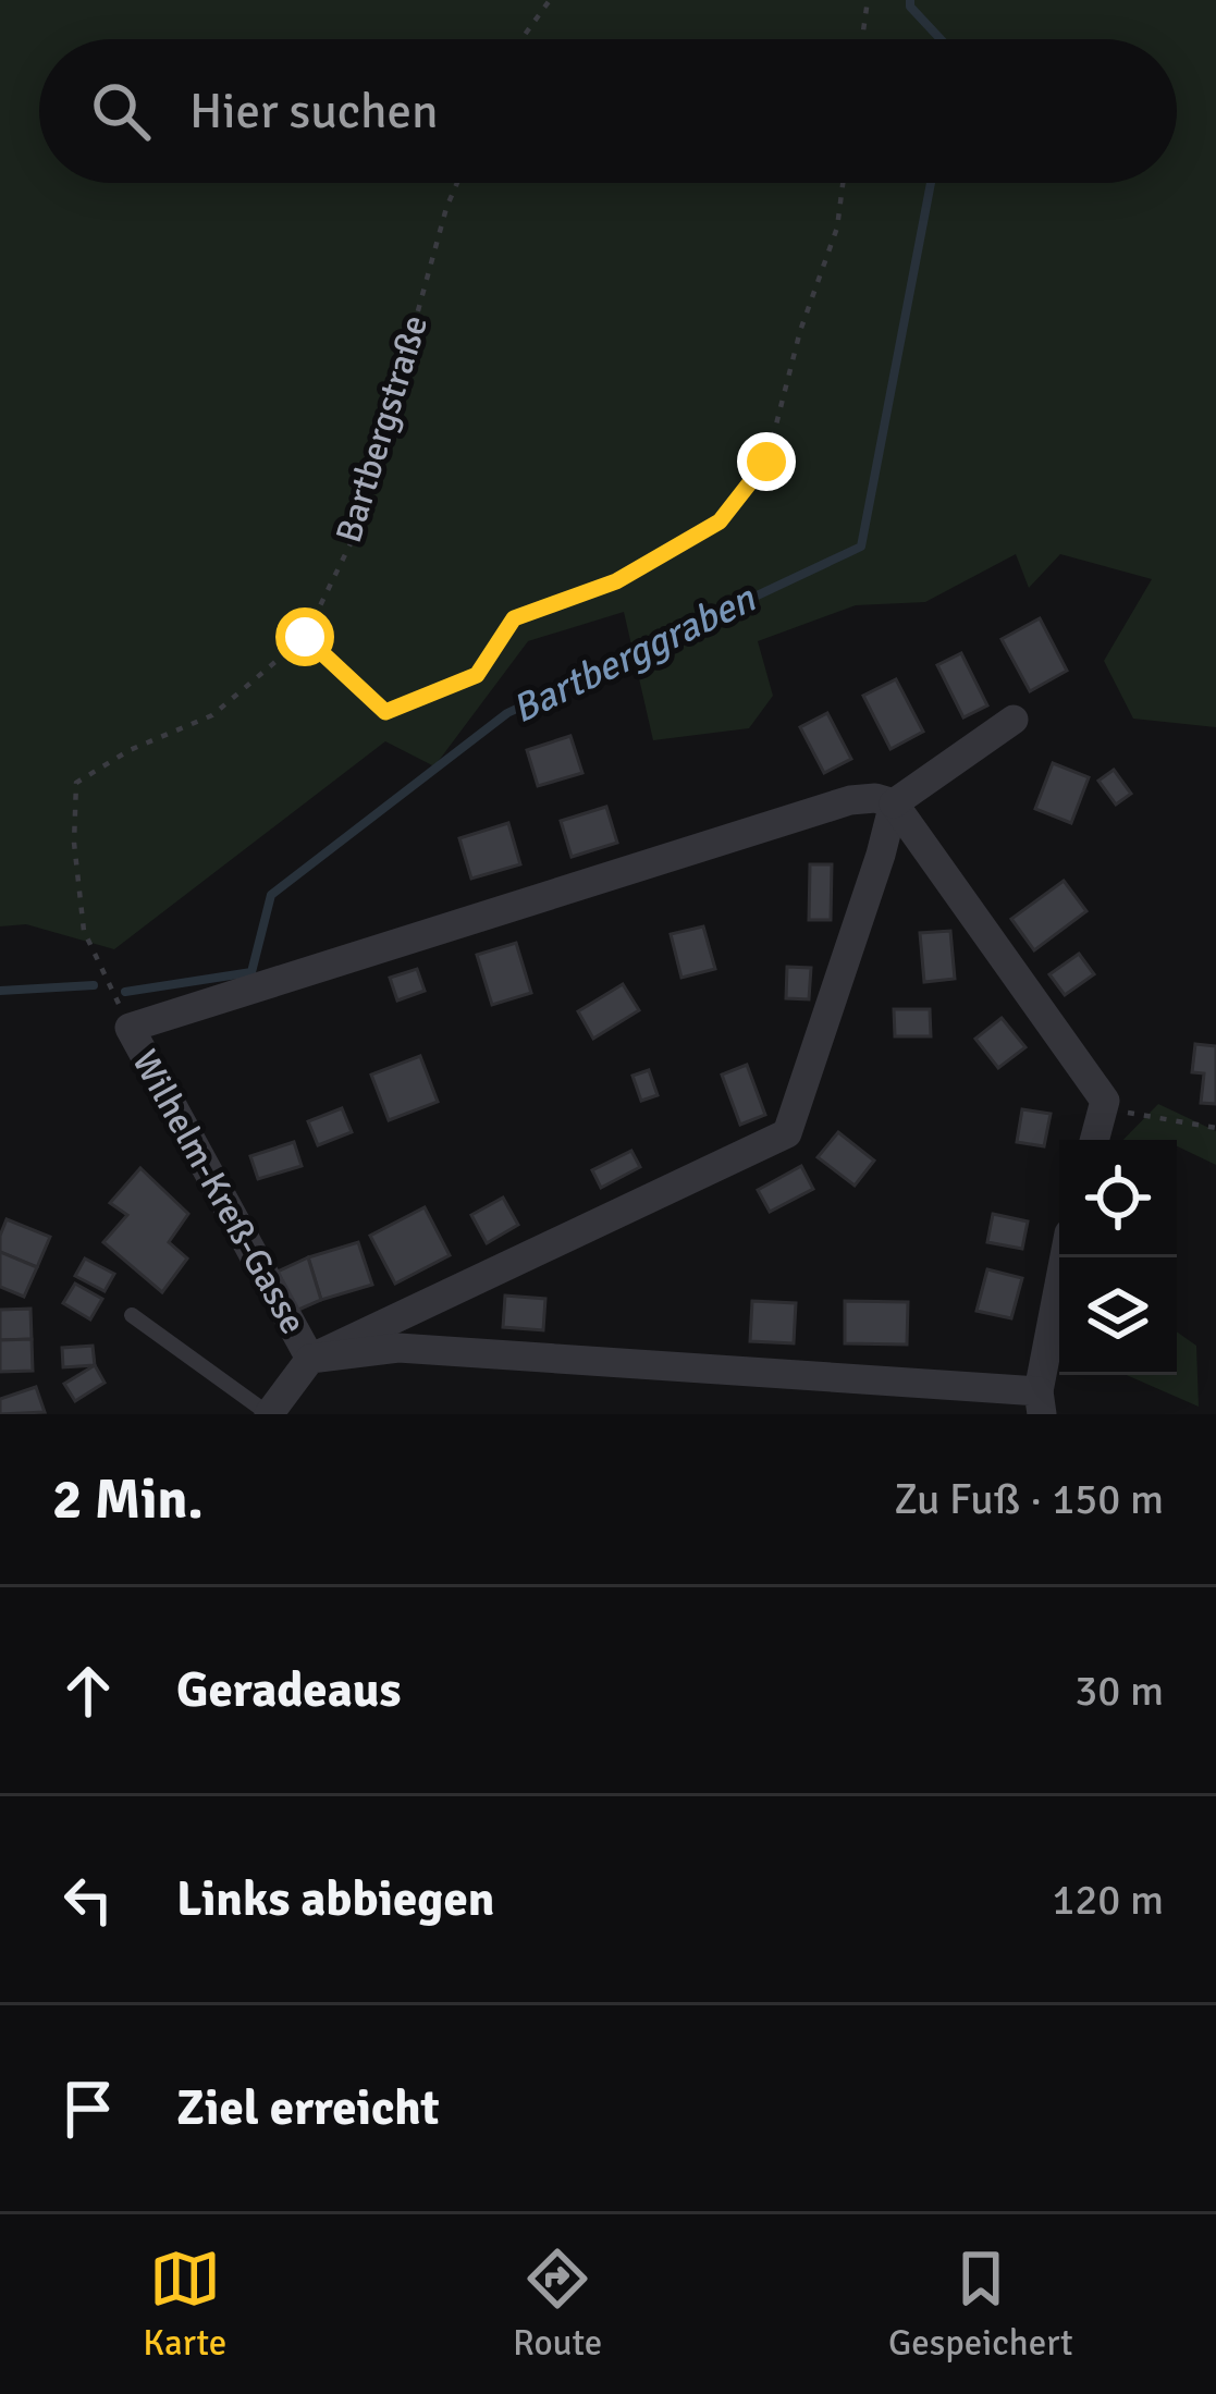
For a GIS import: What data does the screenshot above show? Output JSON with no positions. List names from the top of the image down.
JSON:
{
  "streets": {
    "street": ["Wilhelm-Kreß-Gasse"],
    "path": ["Bartbergstraße"]
  },
  "crossings": [
    ["Bartbergstraße", "Wilhelm-Kreß-Gasse"]
  ],
  "water": ["Bartberggraben"],
  "page": {
    "search": "Hier suchen",
    "heading": ["2 Min.", "Zu Fuß · 150 m"],
    "list": [
      ["Geradeaus", "30 m"],
      ["Links abbiegen", "120 m"],
      "Ziel erreicht"
    ],
    "nav": ["Karte", "Route", "Gespeichert"]
  }
}
